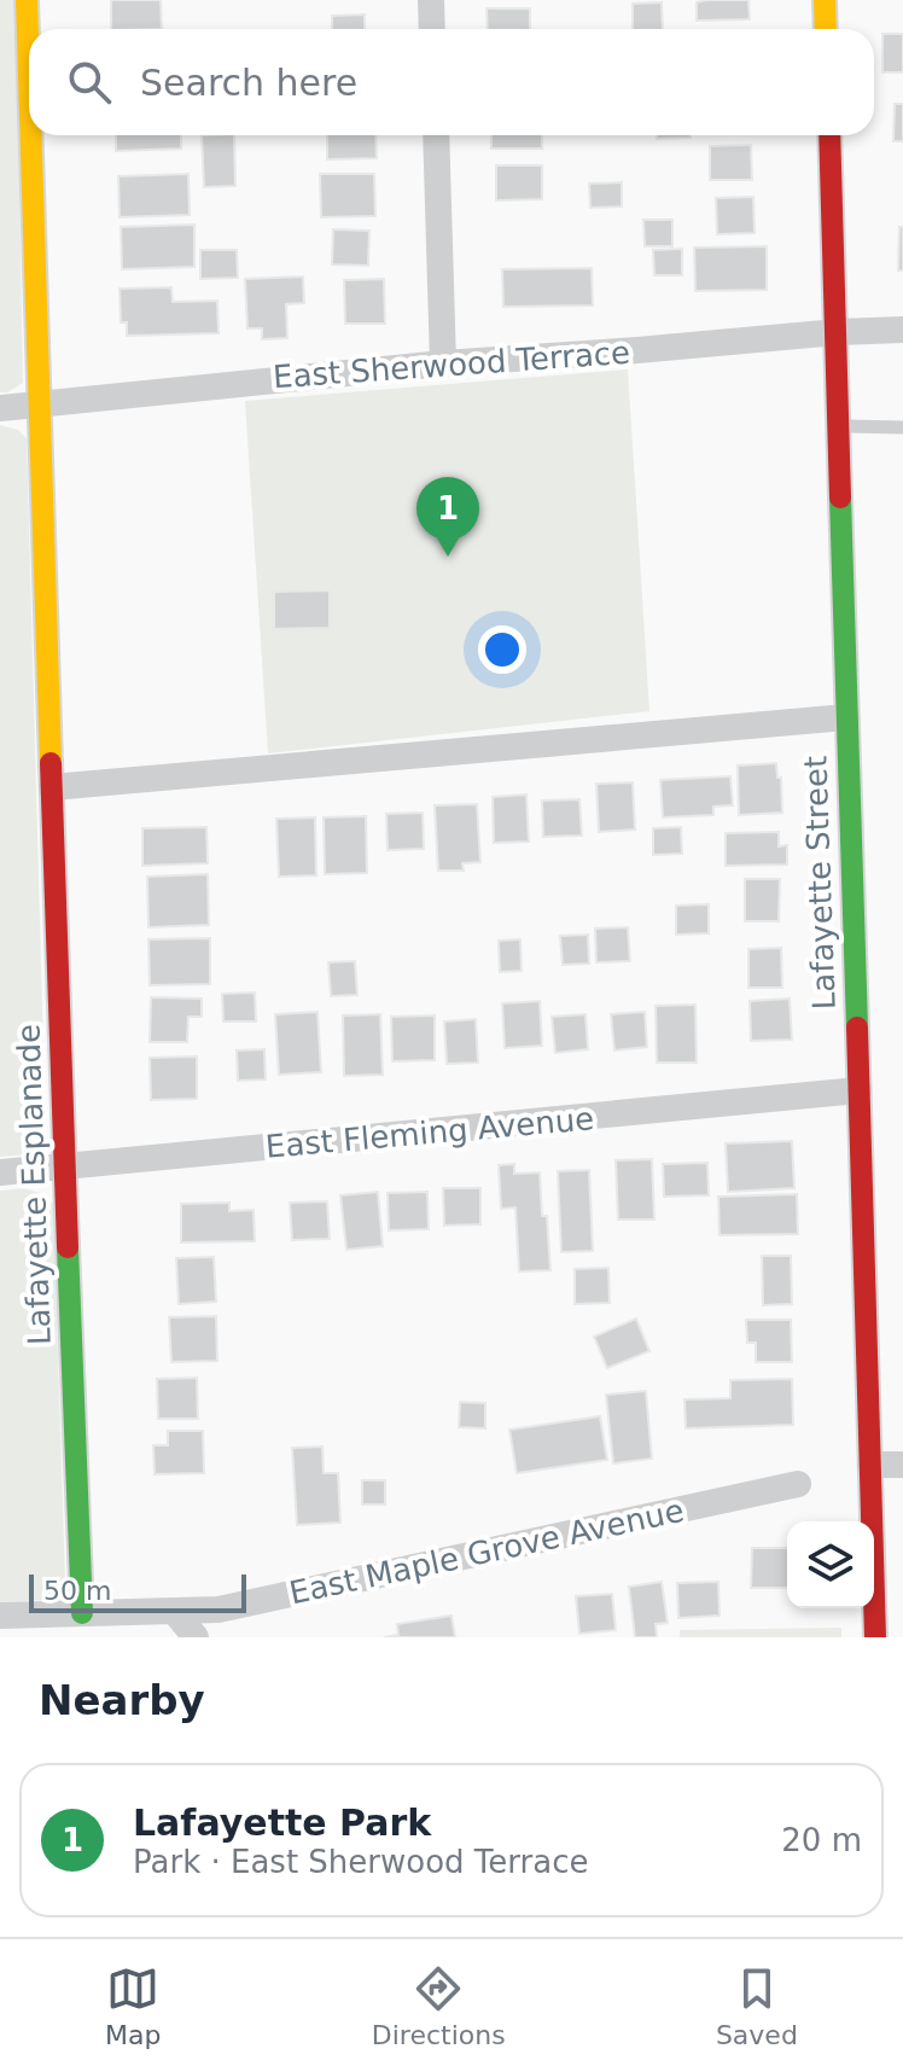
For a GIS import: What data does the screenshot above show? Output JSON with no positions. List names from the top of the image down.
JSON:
{
  "streets": {
    "main road": ["Lafayette Street", "Lafayette Esplanade"],
    "street": ["East Sherwood Terrace", "East Fleming Avenue", "East Maple Grove Avenue"]
  },
  "crossings": [
    ["East Sherwood Terrace", "Lafayette Street"],
    ["East Sherwood Terrace", "Lafayette Esplanade"],
    ["Lafayette Street", "East Fleming Avenue"],
    ["East Fleming Avenue", "Lafayette Esplanade"],
    ["Lafayette Esplanade", "East Maple Grove Avenue"]
  ],
  "scale_bar": "50 m",
  "page": {
    "search": "Search here",
    "pins": "1",
    "scale": "50 m",
    "heading": "Nearby",
    "list": [
      {
        "mark": "1",
        "name": "Lafayette Park",
        "note": "Park · East Sherwood Terrace",
        "value": "20 m"
      }
    ],
    "nav": ["Map", "Directions", "Saved"]
  }
}
